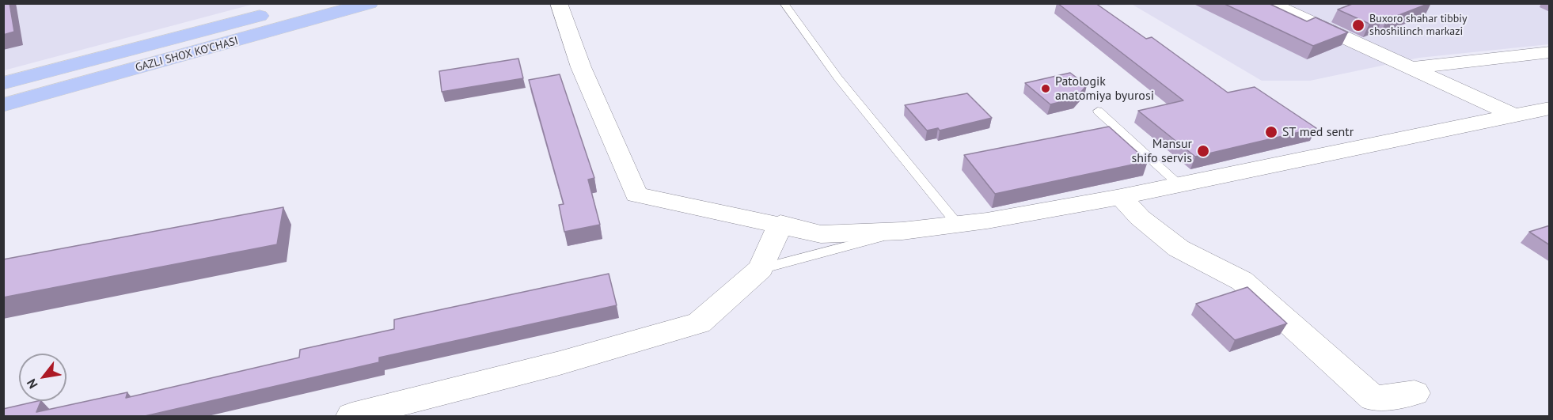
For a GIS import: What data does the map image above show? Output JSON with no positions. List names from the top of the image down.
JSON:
{
  "streets": {
    "highway": ["GAZLI SHOX KO'CHASI"]
  },
  "places": [
    "Buxoro shahar tibbiy shoshilinch markazi",
    "Patologik anatomiya byurosi",
    "ST med sentr",
    "Mansur shifo servis"
  ],
  "north": "bottom left"
}
